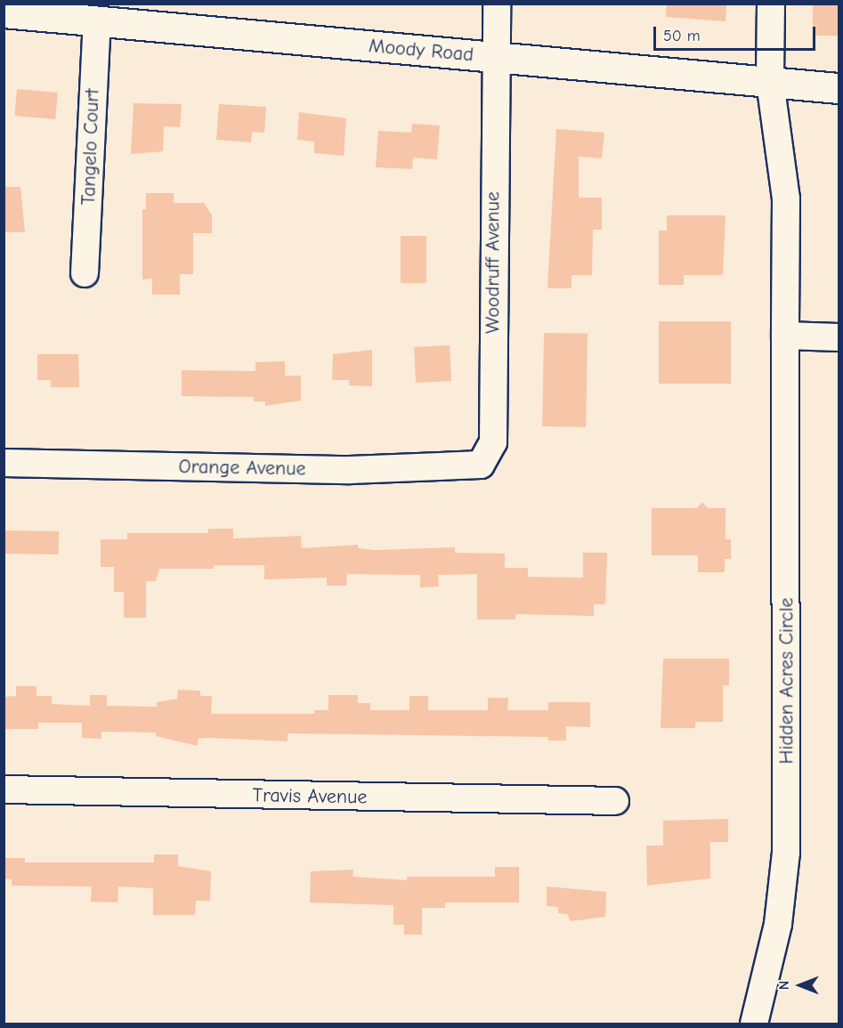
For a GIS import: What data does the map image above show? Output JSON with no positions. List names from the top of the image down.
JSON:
{
  "streets": {
    "street": [
      "Moody Road",
      "Tangelo Court",
      "Woodruff Avenue",
      "Orange Avenue",
      "Hidden Acres Circle",
      "Travis Avenue"
    ]
  },
  "crossings": [
    ["Moody Road", "Tangelo Court"],
    ["Moody Road", "Woodruff Avenue"],
    ["Moody Road", "Hidden Acres Circle"],
    ["Woodruff Avenue", "Orange Avenue"]
  ],
  "scale_bar": "50 m",
  "north": "left"
}
